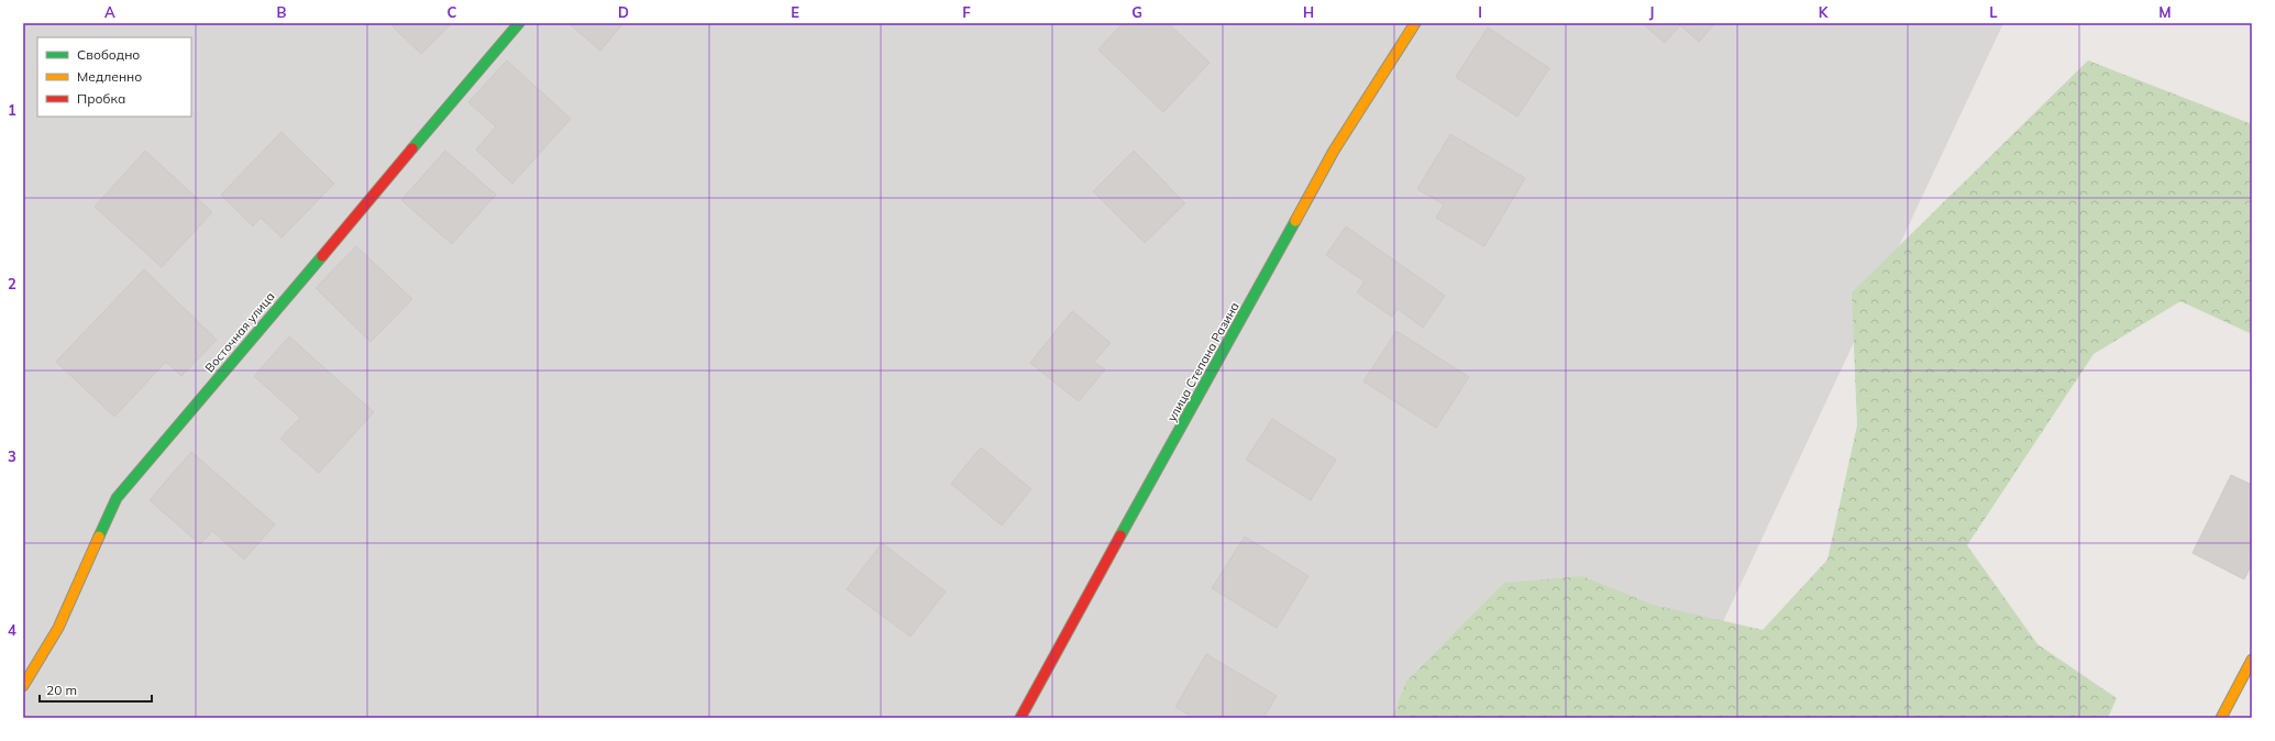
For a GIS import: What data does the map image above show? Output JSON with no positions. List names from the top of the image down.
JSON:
{
  "streets": {
    "street": ["Восточная улица", "улица Степана Разина"]
  },
  "legend": ["Свободно", "Медленно", "Пробка"],
  "scale_bar": "20 m",
  "grid": {
    "columns": [
      "A",
      "B",
      "C",
      "D",
      "E",
      "F",
      "G",
      "H",
      "I",
      "J",
      "K",
      "L",
      "M"
    ],
    "rows": [
      "1",
      "2",
      "3",
      "4"
    ]
  }
}
